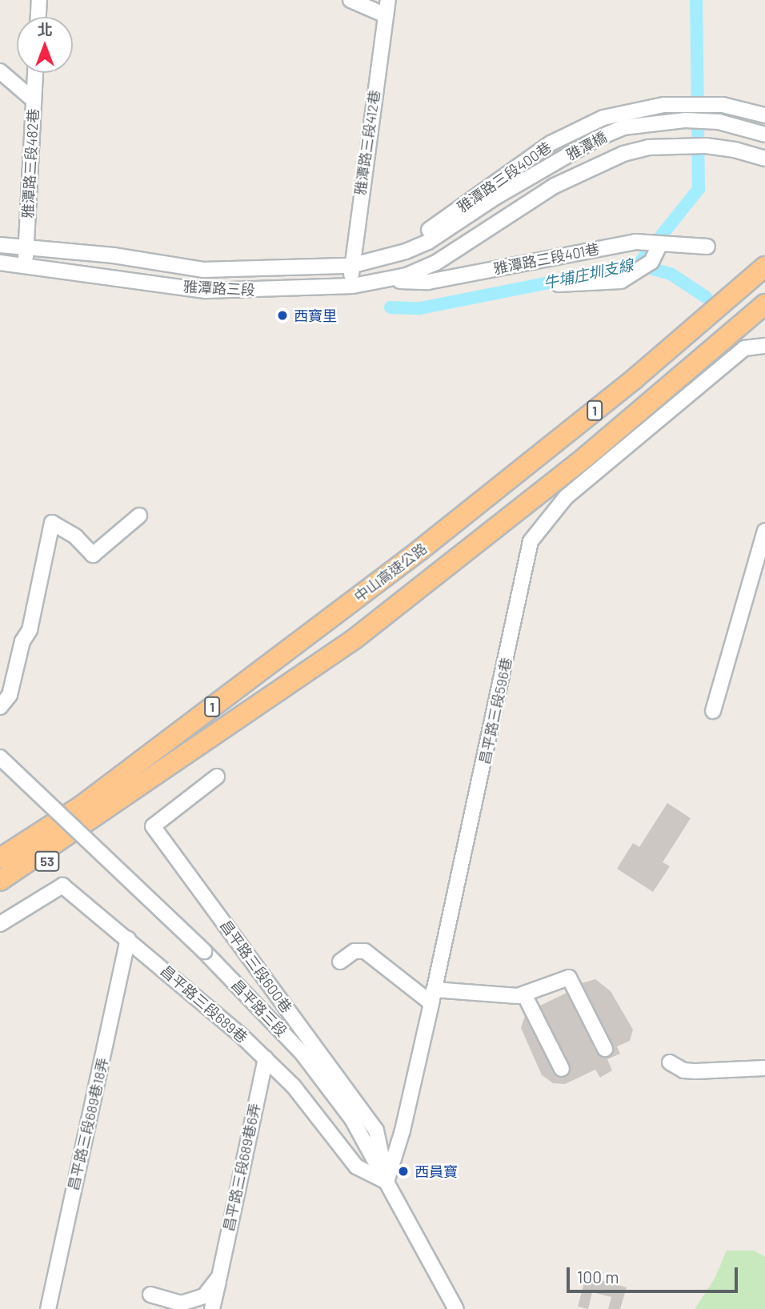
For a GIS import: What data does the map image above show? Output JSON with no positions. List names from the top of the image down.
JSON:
{
  "streets": {
    "highway": ["1", "中山高速公路", "53"],
    "street": [
      "雅潭路三段412巷",
      "雅潭橋",
      "雅潭路三段482巷",
      "雅潭路三段400巷",
      "雅潭路三段401巷",
      "雅潭路三段",
      "昌平路三段596巷",
      "昌平路三段600巷",
      "昌平路三段689巷",
      "昌平路三段",
      "昌平路三段689巷18弄",
      "昌平路三段689巷6弄"
    ]
  },
  "crossings": [
    ["雅潭路三段412巷", "雅潭路三段400巷"],
    ["雅潭路三段412巷", "雅潭路三段"],
    ["雅潭橋", "雅潭路三段"],
    ["雅潭路三段482巷", "雅潭路三段"],
    ["雅潭路三段400巷", "雅潭路三段"],
    ["雅潭路三段401巷", "雅潭路三段"],
    ["中山高速公路", "53"],
    ["昌平路三段596巷", "昌平路三段600巷"],
    ["昌平路三段596巷", "昌平路三段689巷"],
    ["昌平路三段596巷", "昌平路三段"],
    ["昌平路三段600巷", "昌平路三段689巷"],
    ["昌平路三段600巷", "昌平路三段"],
    ["昌平路三段689巷", "昌平路三段"],
    ["昌平路三段689巷", "昌平路三段689巷18弄"],
    ["昌平路三段689巷", "昌平路三段689巷6弄"]
  ],
  "water": ["牛埔庄圳支線"],
  "places": ["西寶里", "西員寶"],
  "scale_bar": "100 m",
  "north": "top"
}
